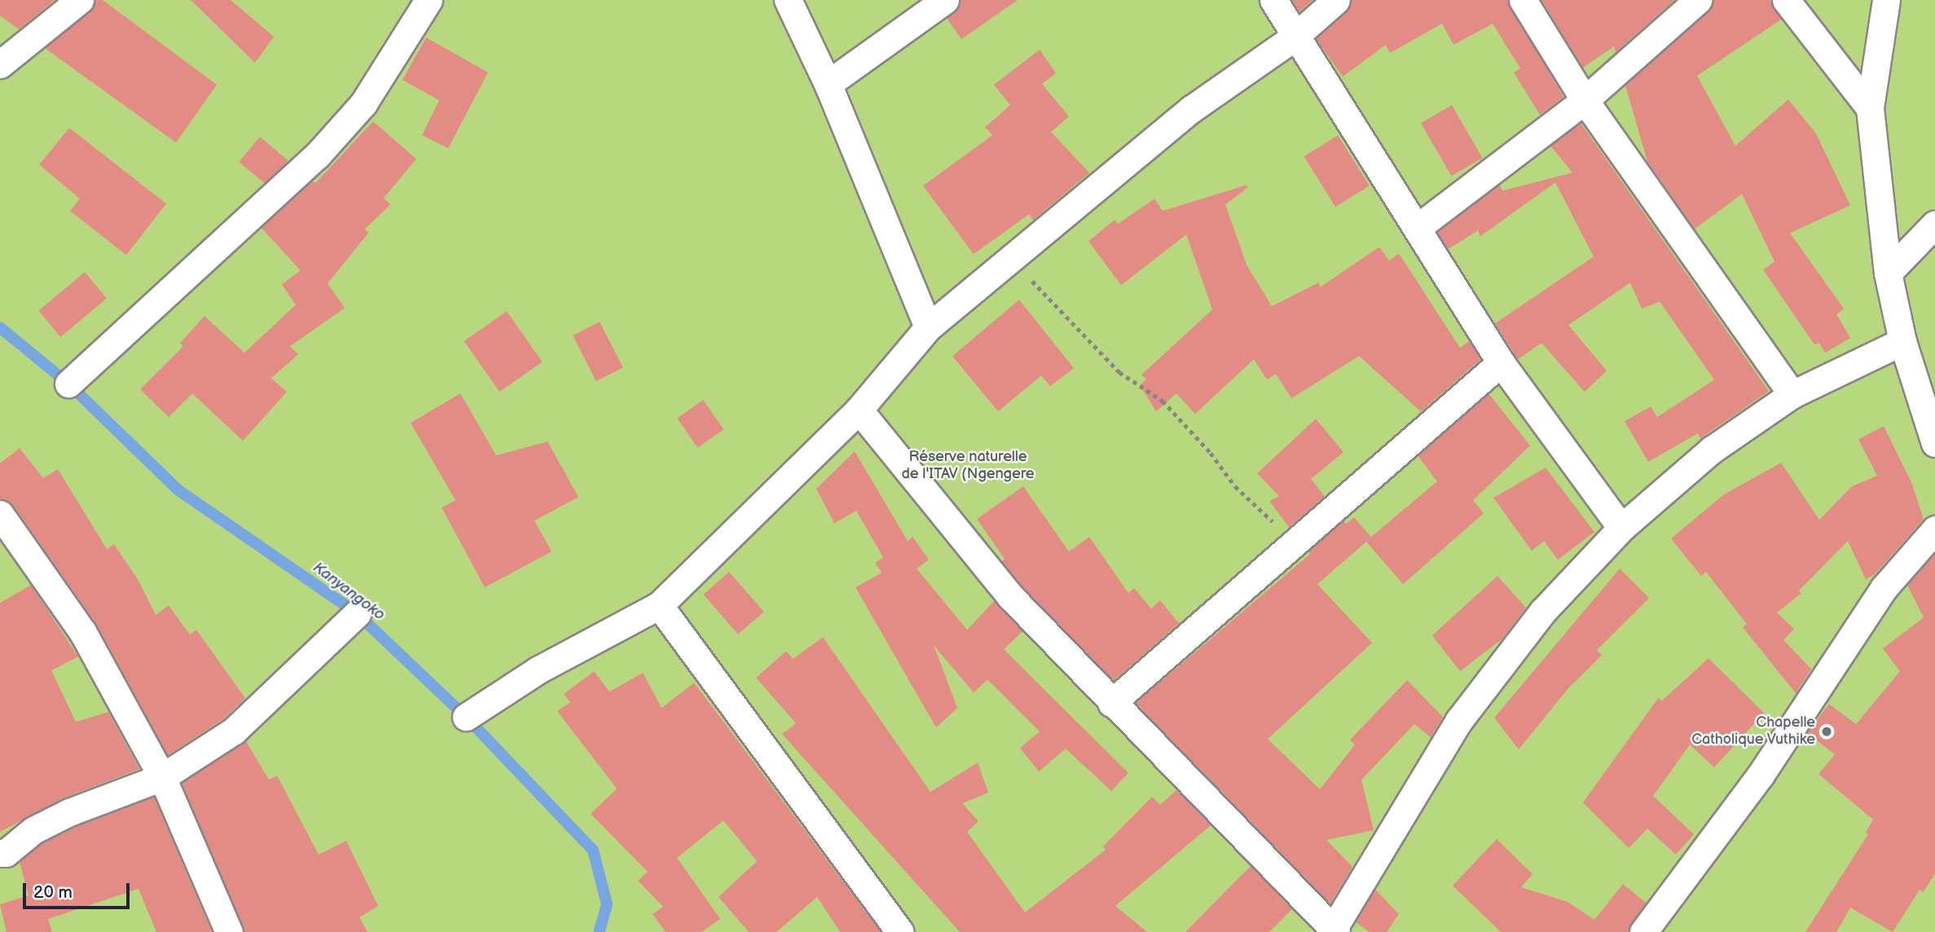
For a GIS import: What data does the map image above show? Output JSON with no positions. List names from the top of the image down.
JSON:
{
  "water": ["Kanyangoko"],
  "parks": ["Réserve naturelle de l'ITAV (Ngengere"],
  "places": ["Chapelle Catholique Vuthike"],
  "scale_bar": "20 m"
}
